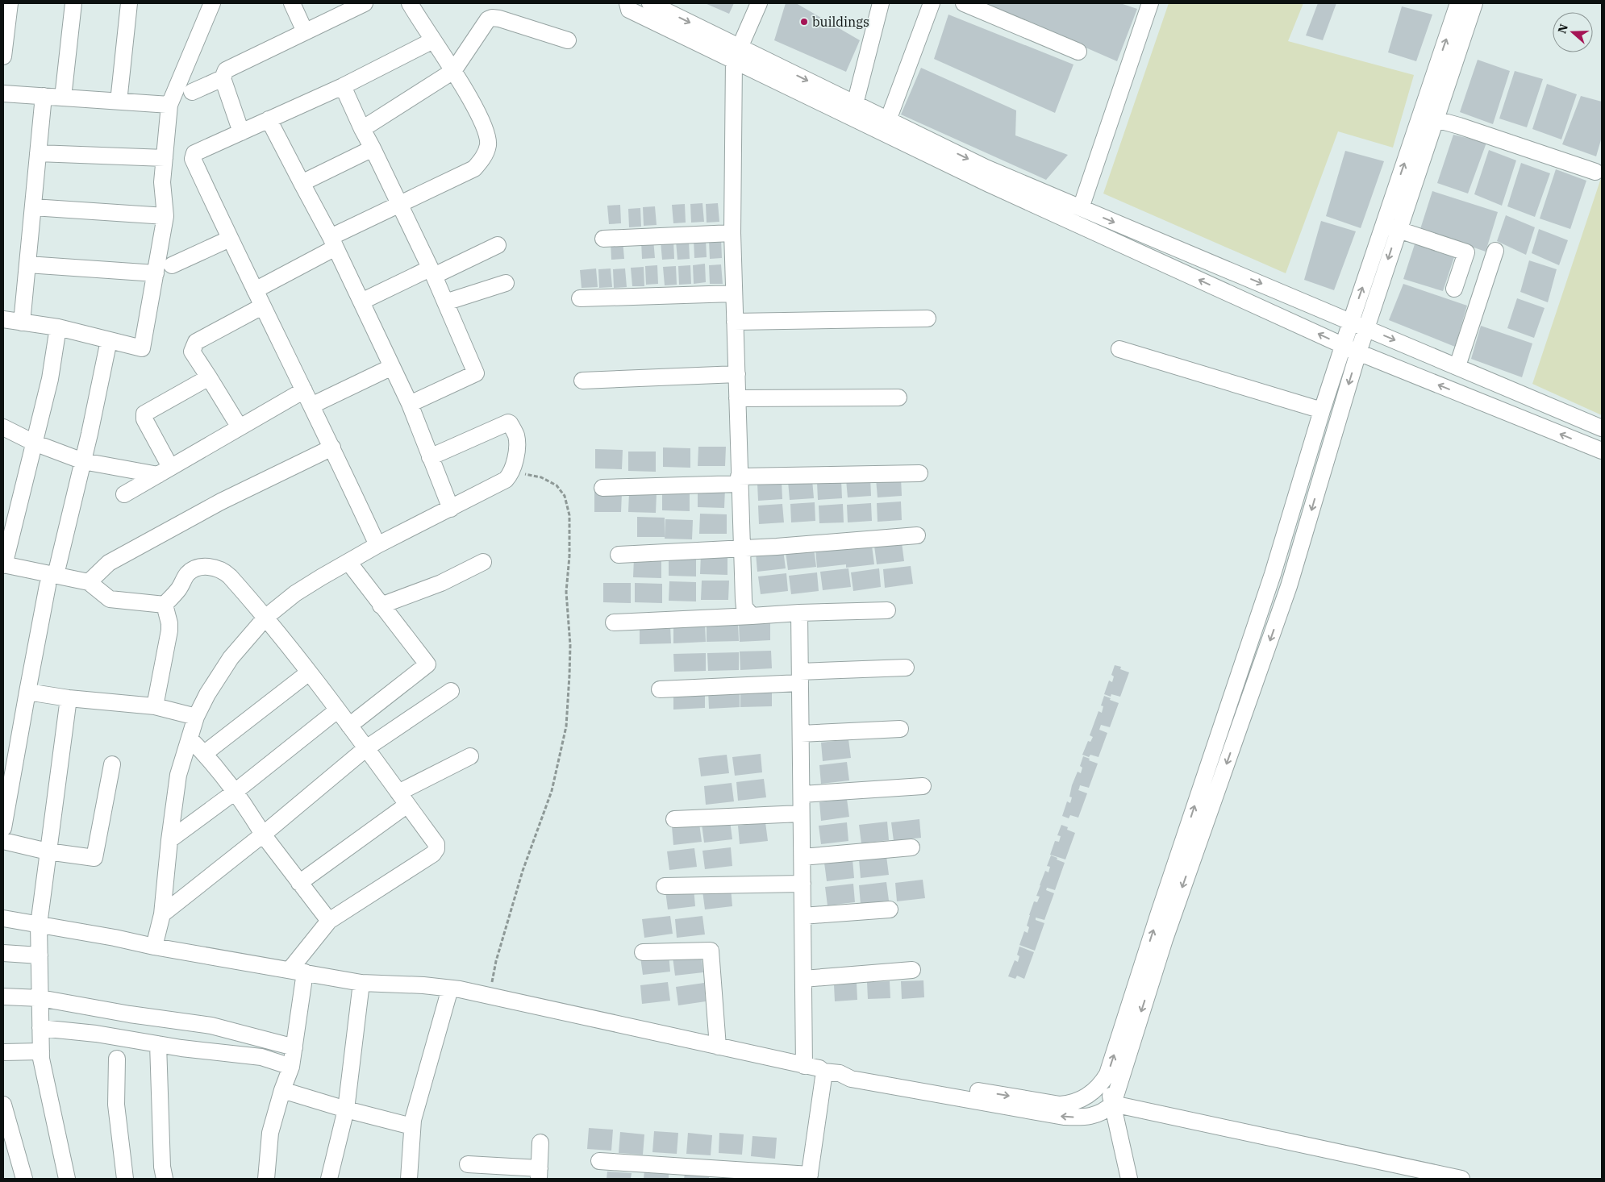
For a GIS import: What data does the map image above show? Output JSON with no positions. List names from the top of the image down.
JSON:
{
  "places": ["buildings"],
  "north": "left"
}
